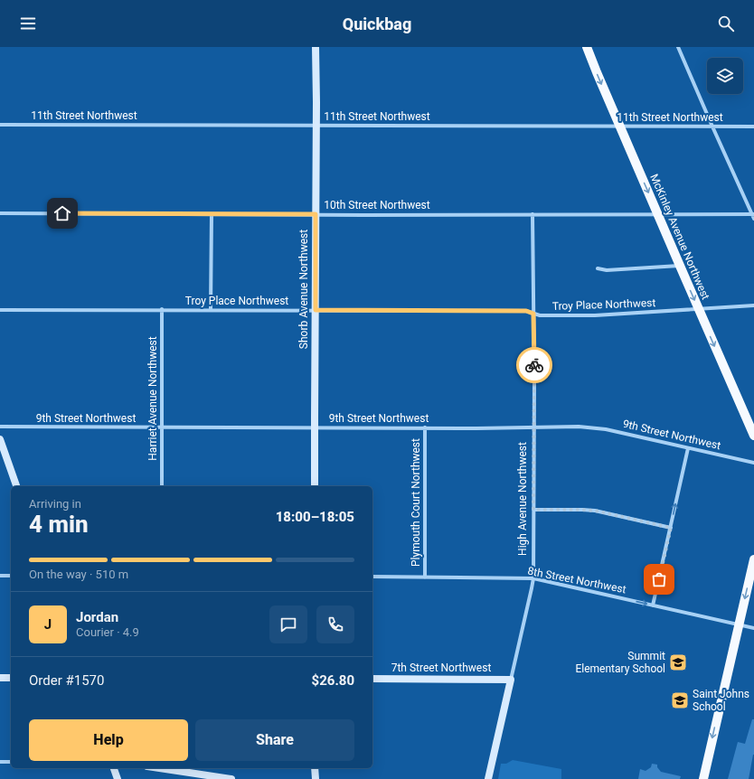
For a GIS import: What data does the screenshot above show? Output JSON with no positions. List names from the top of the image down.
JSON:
{
  "streets": {
    "main road": ["McKinley Avenue Northwest"],
    "street": [
      "11th Street Northwest",
      "10th Street Northwest",
      "Shorb Avenue Northwest",
      "Troy Place Northwest",
      "Harriet Avenue Northwest",
      "9th Street Northwest",
      "High Avenue Northwest",
      "Plymouth Court Northwest",
      "8th Street Northwest",
      "7th Street Northwest"
    ]
  },
  "crossings": [
    ["11th Street Northwest", "McKinley Avenue Northwest"],
    ["11th Street Northwest", "Shorb Avenue Northwest"],
    ["10th Street Northwest", "McKinley Avenue Northwest"],
    ["10th Street Northwest", "Shorb Avenue Northwest"],
    ["10th Street Northwest", "High Avenue Northwest"],
    ["McKinley Avenue Northwest", "Troy Place Northwest"],
    ["Shorb Avenue Northwest", "Troy Place Northwest"],
    ["Shorb Avenue Northwest", "9th Street Northwest"],
    ["Troy Place Northwest", "Harriet Avenue Northwest"],
    ["Troy Place Northwest", "High Avenue Northwest"],
    ["Harriet Avenue Northwest", "9th Street Northwest"],
    ["9th Street Northwest", "High Avenue Northwest"],
    ["9th Street Northwest", "Plymouth Court Northwest"],
    ["High Avenue Northwest", "8th Street Northwest"],
    ["High Avenue Northwest", "7th Street Northwest"],
    ["Plymouth Court Northwest", "8th Street Northwest"]
  ],
  "one_way": ["McKinley Avenue Northwest"],
  "places": {
    "school or university": ["Summit Elementary School", "Saint Johns School"]
  },
  "page": {
    "header": "Quickbag",
    "heading": ["4 min", "Arriving in", "18:00–18:05"],
    "panel": [
      "Jordan",
      "Courier · 4.9",
      "Order #1570",
      "$26.80"
    ],
    "bar": "On the way · 510 m",
    "round": "J",
    "buttons": ["Help", "Share"]
  }
}
